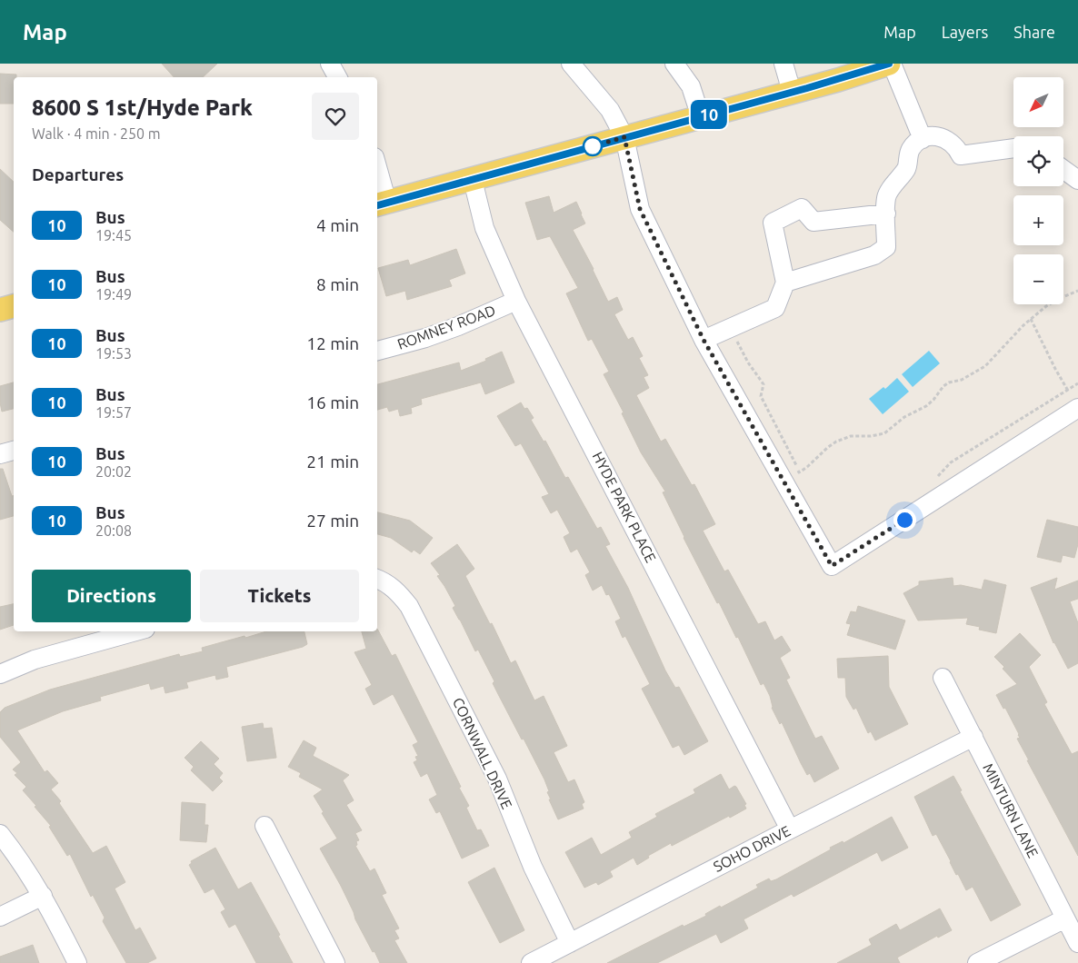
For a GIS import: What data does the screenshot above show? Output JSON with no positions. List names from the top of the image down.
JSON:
{
  "streets": {
    "street": [
      "ROMNEY ROAD",
      "HYDE PARK PLACE",
      "CORNWALL DRIVE",
      "MINTURN LANE",
      "SOHO DRIVE"
    ]
  },
  "crossings": [
    ["ROMNEY ROAD", "HYDE PARK PLACE"],
    ["HYDE PARK PLACE", "SOHO DRIVE"],
    ["CORNWALL DRIVE", "SOHO DRIVE"],
    ["MINTURN LANE", "SOHO DRIVE"]
  ],
  "lines": ["bus line 10"],
  "north": "bottom left",
  "page": {
    "header": "Map",
    "nav": ["Map", "Layers", "Share"],
    "on_map": "10",
    "map_buttons": ["+", "−"],
    "heading": [
      ["8600 S 1st/Hyde Park", "Walk · 4 min · 250 m"],
      "Departures"
    ],
    "list": [
      {
        "mark": "10",
        "name": "Bus",
        "note": "19:45",
        "value": "4 min"
      },
      {
        "mark": "10",
        "name": "Bus",
        "note": "19:49",
        "value": "8 min"
      },
      {
        "mark": "10",
        "name": "Bus",
        "note": "19:53",
        "value": "12 min"
      },
      {
        "mark": "10",
        "name": "Bus",
        "note": "19:57",
        "value": "16 min"
      },
      {
        "mark": "10",
        "name": "Bus",
        "note": "20:02",
        "value": "21 min"
      },
      {
        "mark": "10",
        "name": "Bus",
        "note": "20:08",
        "value": "27 min"
      }
    ],
    "buttons": ["Directions", "Tickets"]
  }
}
